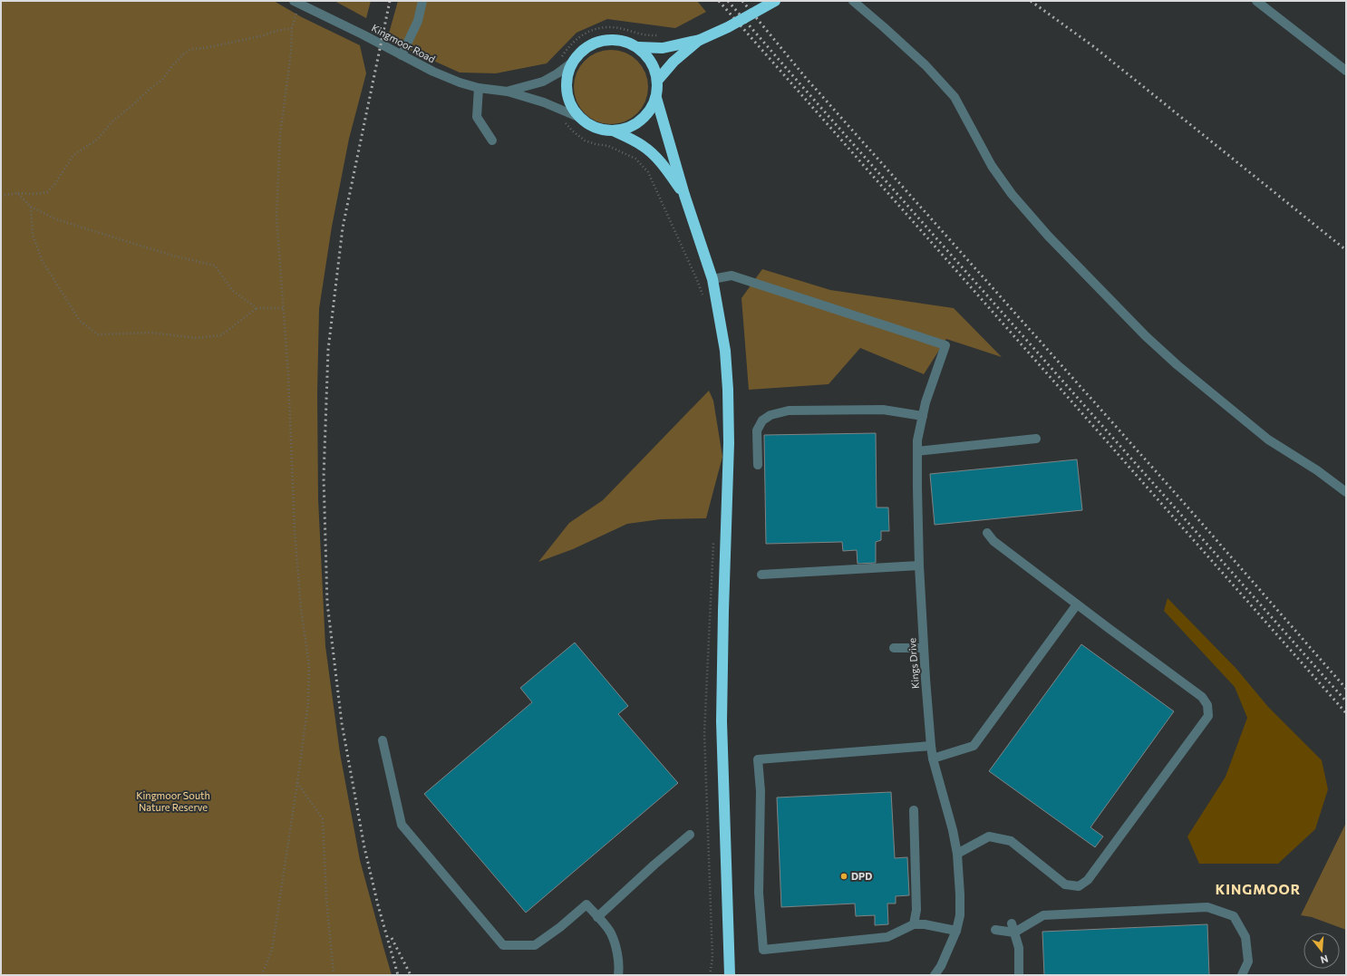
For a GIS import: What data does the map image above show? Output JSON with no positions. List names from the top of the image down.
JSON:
{
  "streets": {
    "street": ["Kingmoor Road", "Kings Drive"]
  },
  "districts": ["KINGMOOR"],
  "parks": ["Kingmoor South Nature Reserve"],
  "places": ["DPD"],
  "north": "bottom"
}
